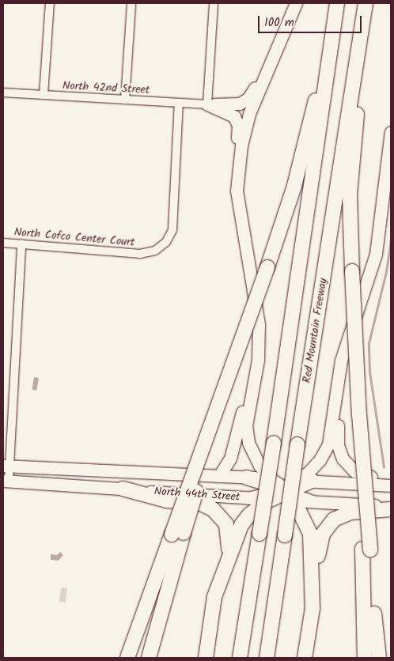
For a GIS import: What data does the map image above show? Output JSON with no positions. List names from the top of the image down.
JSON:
{
  "streets": {
    "highway": ["Red Mountain Freeway"],
    "main road": ["North 44th Street"],
    "street": ["North 42nd Street", "North Cofco Center Court"]
  },
  "crossings": [
    ["North 42nd Street", "North Cofco Center Court"]
  ],
  "scale_bar": "100 m"
}
